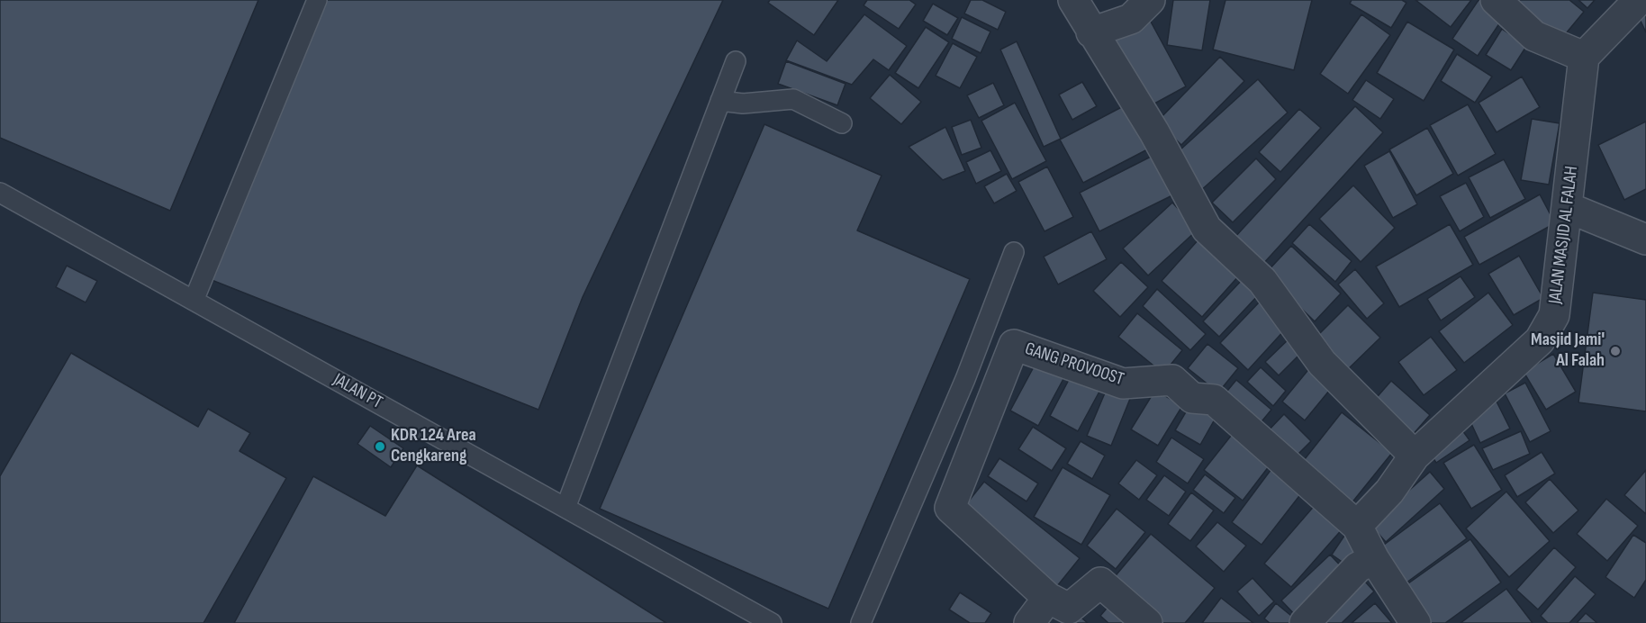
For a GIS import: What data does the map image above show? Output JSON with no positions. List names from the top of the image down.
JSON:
{
  "streets": {
    "street": ["JALAN MASJID AL FALAH", "GANG PROVOOST"],
    "lane": ["JALAN PT"]
  },
  "crossings": [
    ["JALAN MASJID AL FALAH", "GANG PROVOOST"]
  ],
  "places": ["Masjid Jami' Al Falah", "KDR 124 Area Cengkareng"]
}
